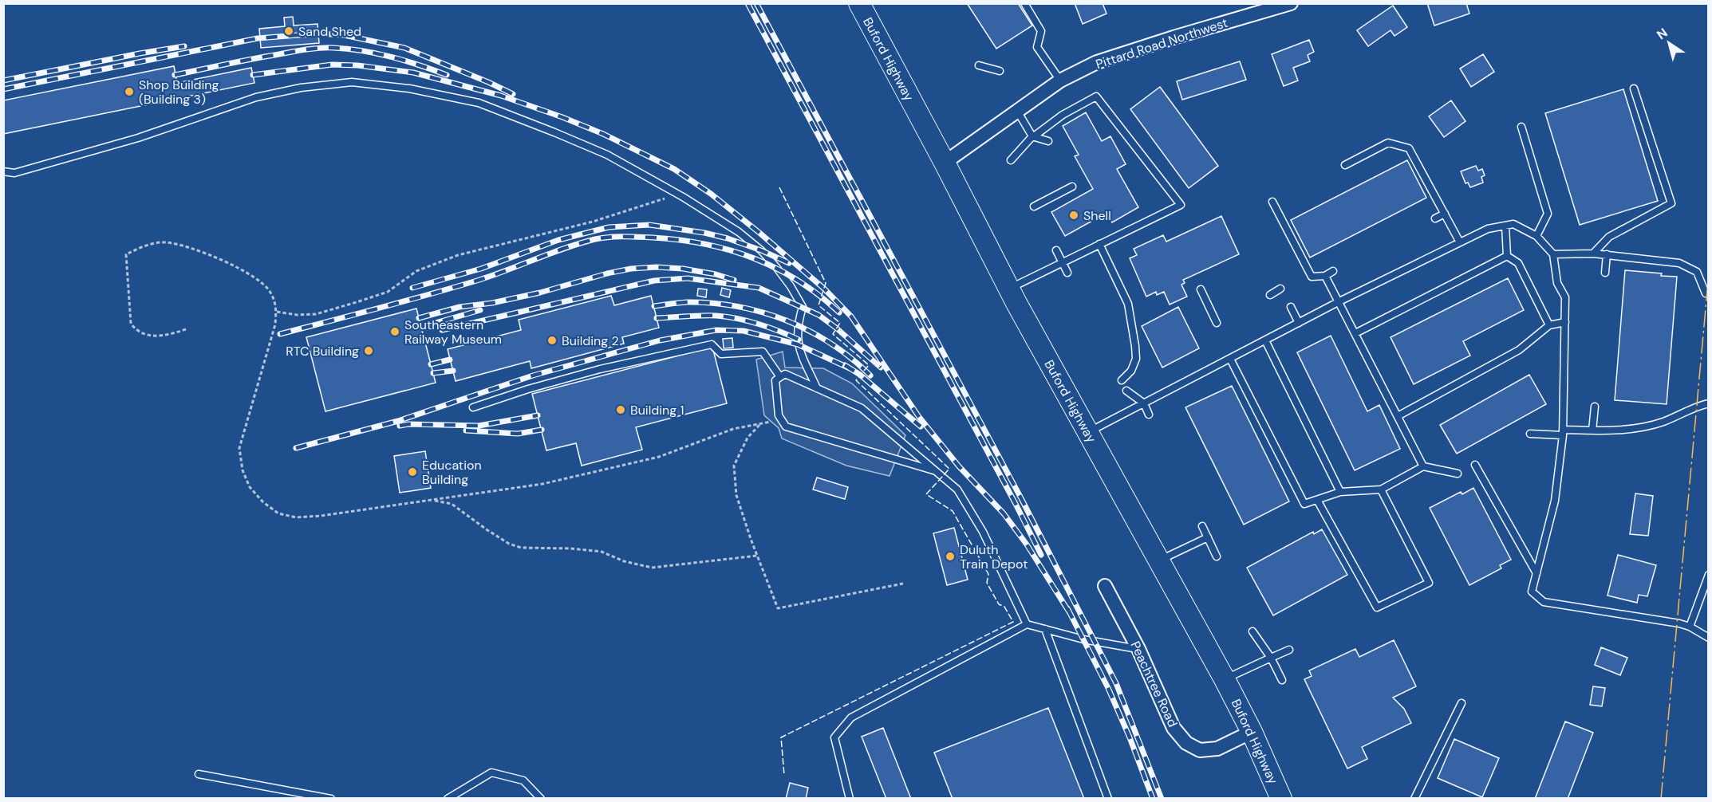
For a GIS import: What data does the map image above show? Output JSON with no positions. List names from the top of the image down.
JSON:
{
  "streets": {
    "main road": ["Buford Highway"],
    "street": ["Pittard Road Northwest", "Peachtree Road"]
  },
  "crossings": [
    ["Pittard Road Northwest", "Buford Highway"],
    ["Buford Highway", "Peachtree Road"]
  ],
  "places": [
    "Sand Shed",
    "Shop Building (Building 3)",
    "Shell",
    "Southeastern Railway Museum",
    "Building 2",
    "RTC Building",
    "Building 1",
    "Education Building",
    "Duluth Train Depot"
  ],
  "north": "top left"
}
